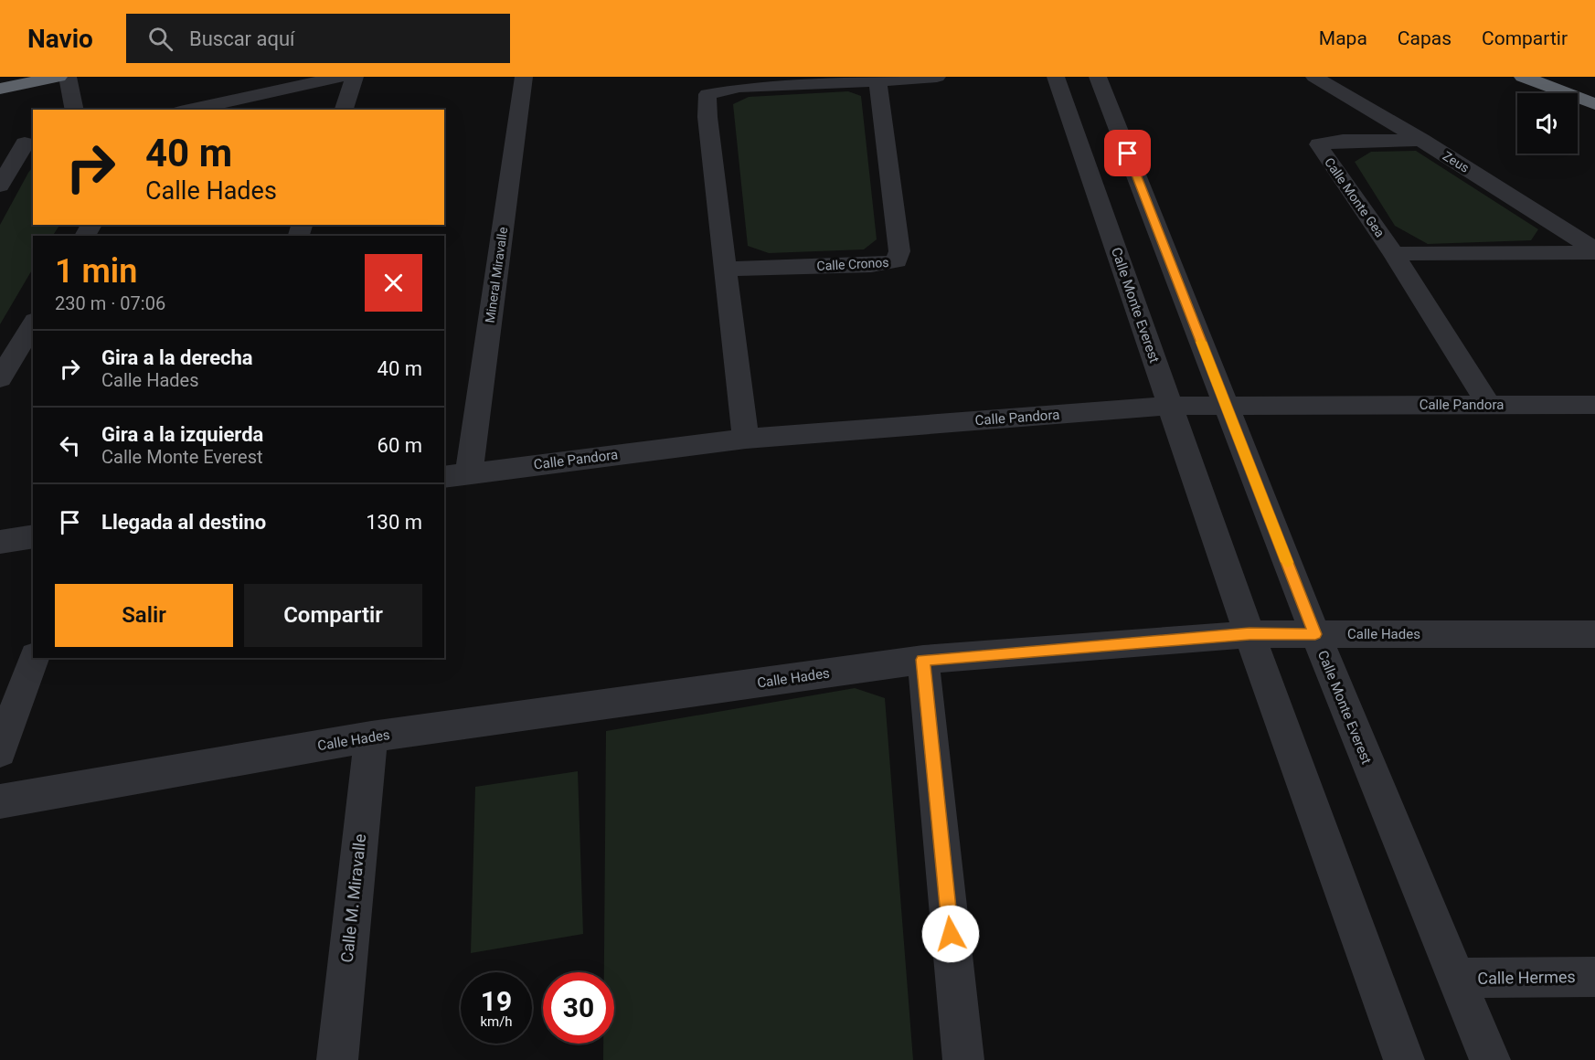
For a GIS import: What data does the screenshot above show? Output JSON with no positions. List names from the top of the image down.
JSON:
{
  "streets": {
    "street": [
      "Zeus",
      "Calle Monte Gea",
      "Calle Cronos",
      "Mineral Miravalle",
      "Calle Monte Everest",
      "Calle Pandora",
      "Calle Hades",
      "Calle M. Miravalle",
      "Calle Hermes"
    ]
  },
  "crossings": [
    ["Zeus", "Calle Monte Gea"],
    ["Calle Monte Gea", "Calle Pandora"],
    ["Mineral Miravalle", "Calle Pandora"],
    ["Calle Monte Everest", "Calle Pandora"],
    ["Calle Monte Everest", "Calle Hades"],
    ["Calle Monte Everest", "Calle Hermes"],
    ["Calle Hades", "Calle M. Miravalle"]
  ],
  "page": {
    "header": "Navio",
    "search": "Buscar aquí",
    "nav": ["Mapa", "Capas", "Compartir"],
    "turn": ["40 m", "Calle Hades"],
    "heading": ["1 min", "230 m · 07:06"],
    "list": [
      {
        "name": "Gira a la derecha",
        "note": "Calle Hades",
        "value": "40 m"
      },
      {
        "name": "Gira a la izquierda",
        "note": "Calle Monte Everest",
        "value": "60 m"
      },
      {
        "name": "Llegada al destino",
        "value": "130 m"
      }
    ],
    "buttons": ["Salir", "Compartir"],
    "speed": "19 km/h",
    "limit": "30"
  }
}
